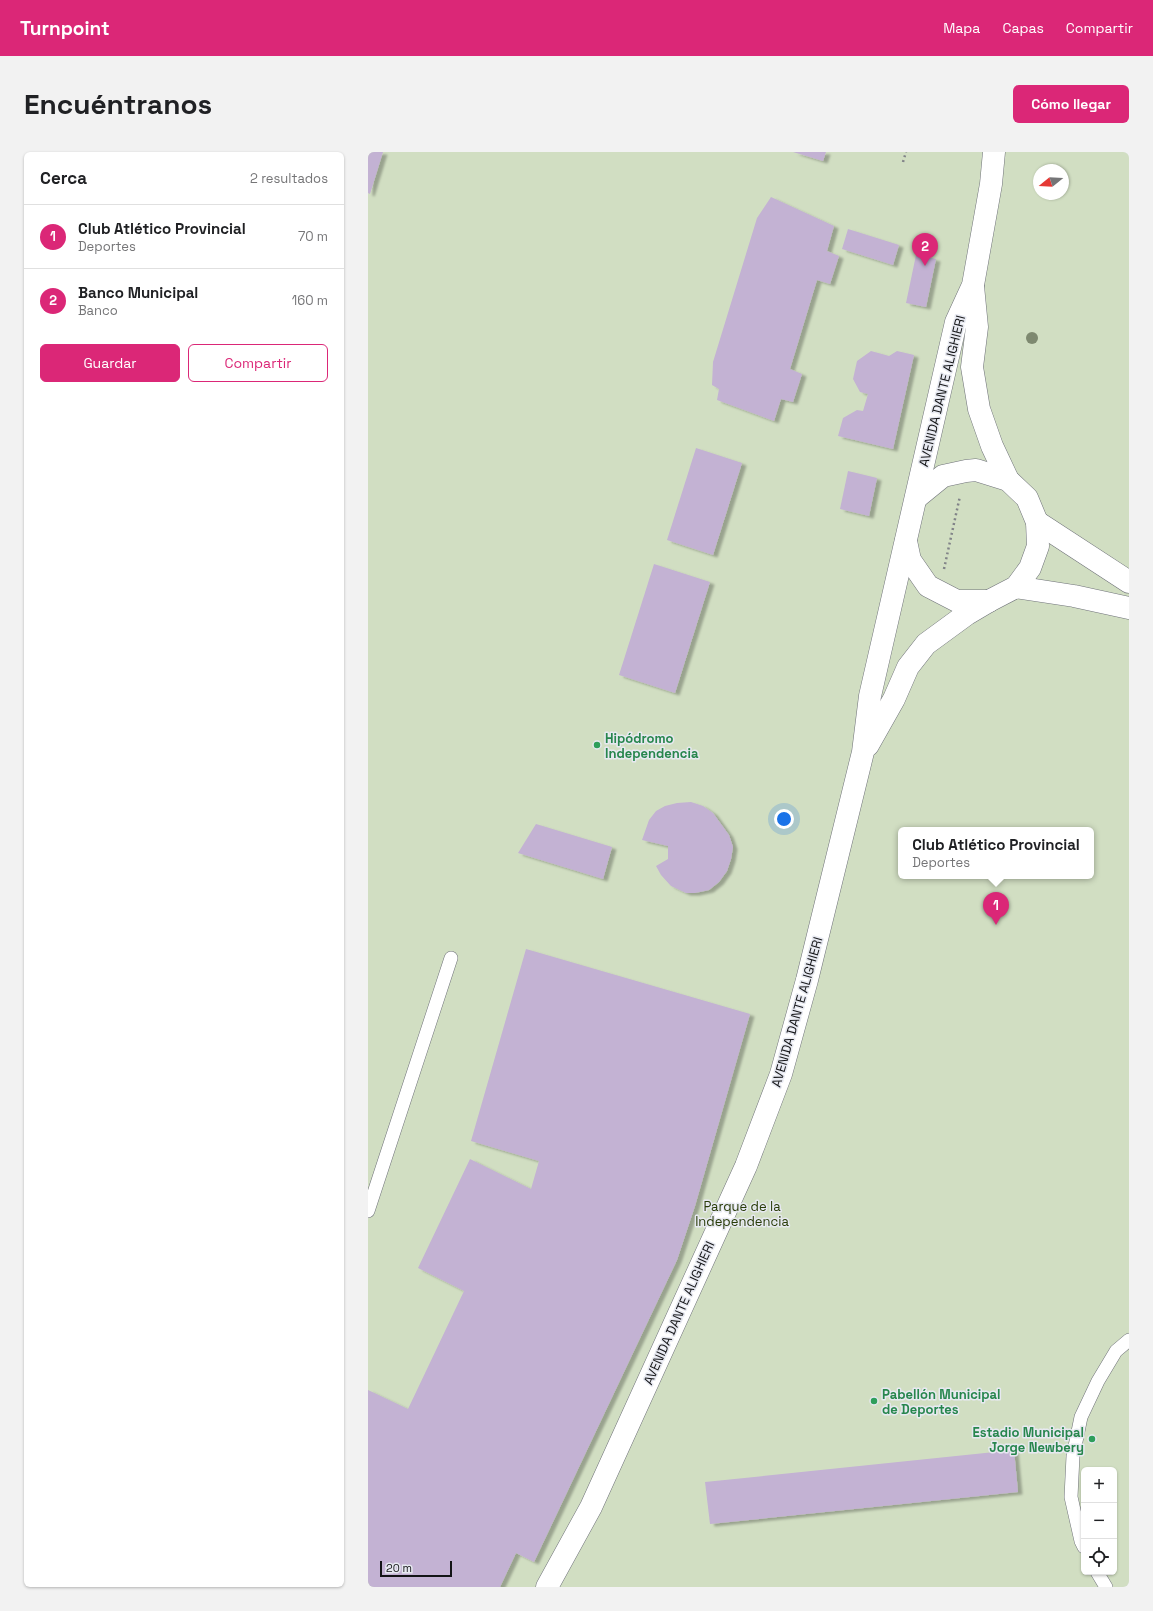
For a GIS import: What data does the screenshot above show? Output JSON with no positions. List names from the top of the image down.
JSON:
{
  "streets": {
    "street": ["AVENIDA DANTE ALIGHIERI"]
  },
  "parks": ["Parque de la Independencia"],
  "places": ["Hipódromo Independencia", "Pabellón Municipal de Deportes", "Estadio Municipal Jorge Newbery"],
  "scale_bar": "20 m",
  "north": "left",
  "page": {
    "header": "Turnpoint",
    "nav": ["Mapa", "Capas", "Compartir"],
    "buttons": [
      "Cómo llegar",
      ["Guardar", "Compartir"]
    ],
    "title": "Encuéntranos",
    "heading": ["Cerca", "2 resultados"],
    "list": [
      {
        "mark": "1",
        "name": "Club Atlético Provincial",
        "note": "Deportes",
        "value": "70 m"
      },
      {
        "mark": "2",
        "name": "Banco Municipal",
        "note": "Banco",
        "value": "160 m"
      }
    ],
    "pins": ["2", "1"],
    "popup": ["Club Atlético Provincial", "Deportes"],
    "map_buttons": ["+", "−"],
    "scale": "20 m"
  }
}
